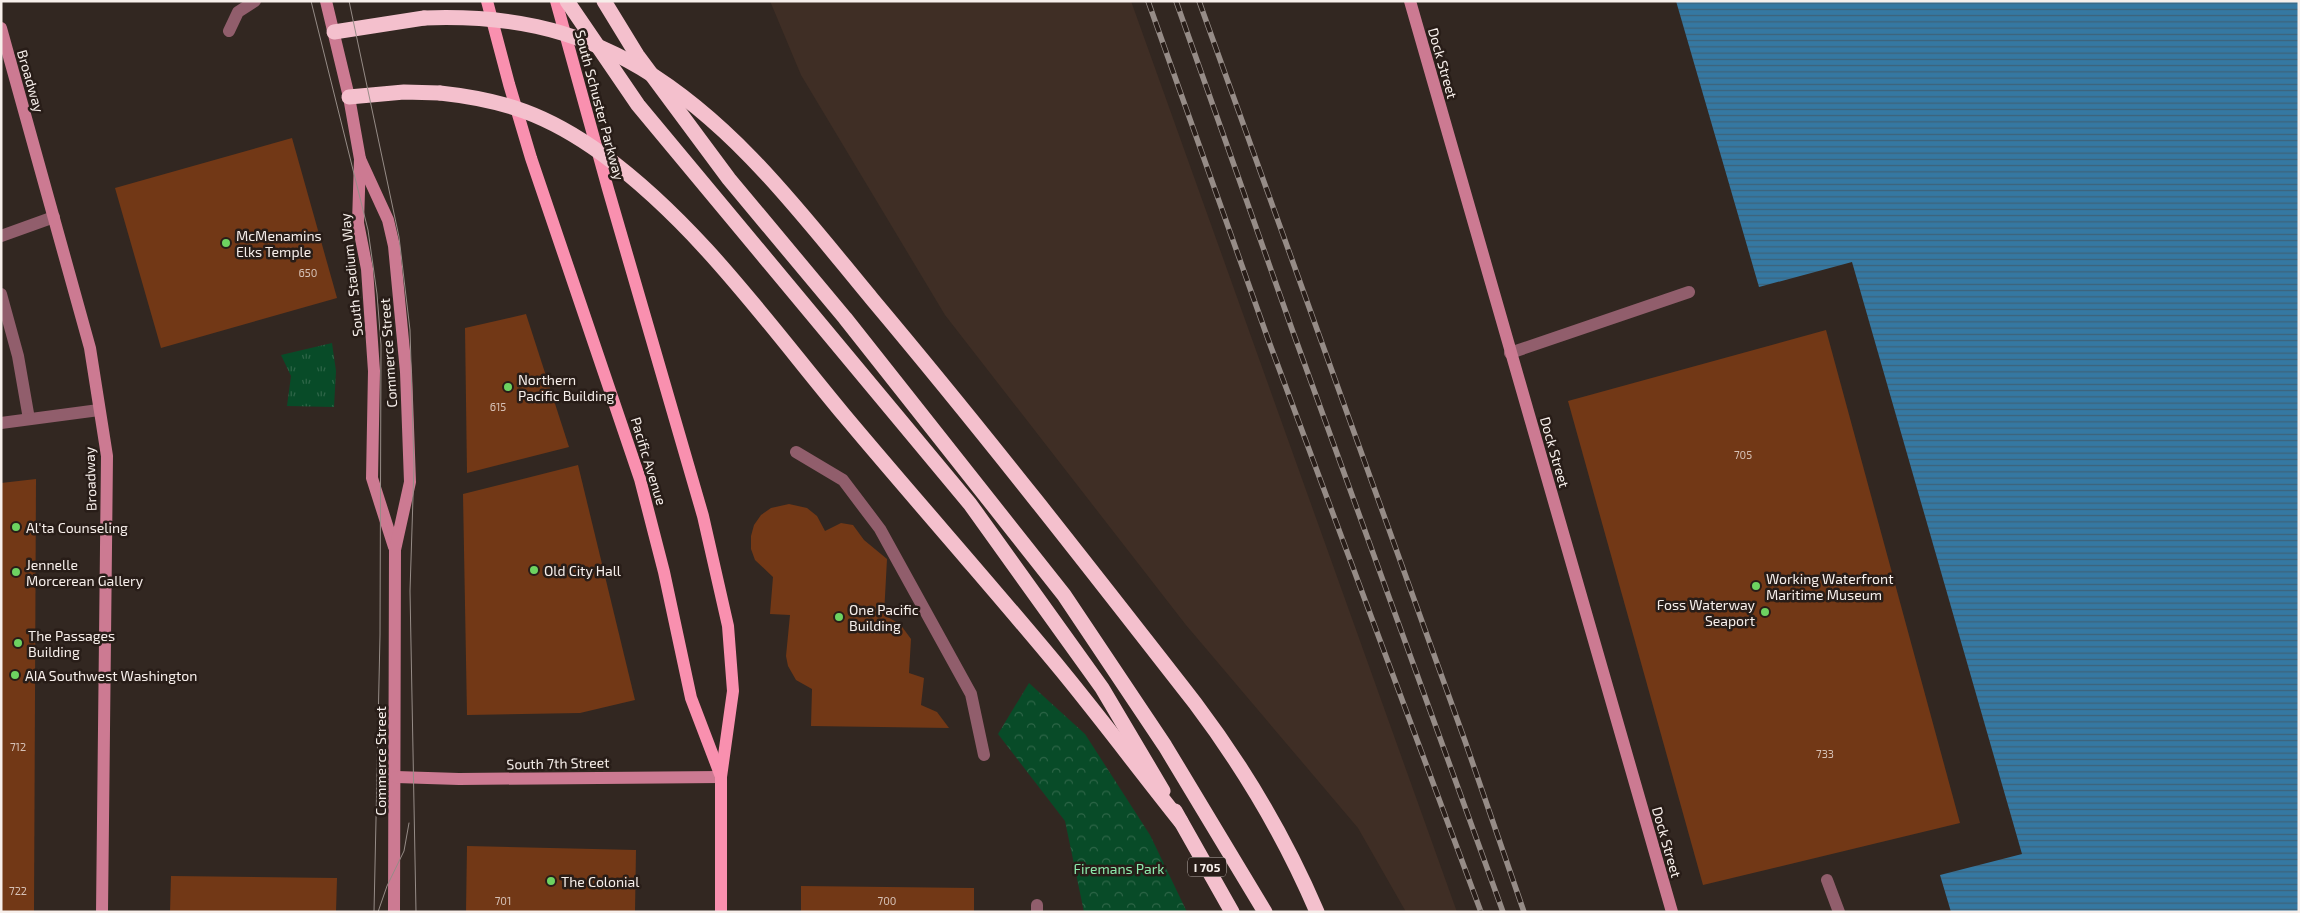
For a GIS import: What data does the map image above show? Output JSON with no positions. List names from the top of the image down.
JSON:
{
  "streets": {
    "highway": ["I 705"],
    "main road": ["South Schuster Parkway", "Pacific Avenue"],
    "street": [
      "Dock Street",
      "Broadway",
      "South Stadium Way",
      "Commerce Street",
      "South 7th Street"
    ]
  },
  "crossings": [
    ["South Schuster Parkway", "Pacific Avenue"],
    ["South Stadium Way", "Commerce Street"],
    ["Commerce Street", "South 7th Street"],
    ["Pacific Avenue", "South 7th Street"]
  ],
  "parks": ["Firemans Park"],
  "places": [
    "McMenamins Elks Temple",
    "Northern Pacific Building",
    "Al'ta Counseling",
    "Old City Hall",
    "Jennelle Morcerean Gallery",
    "Working Waterfront Maritime Museum",
    "Foss Waterway Seaport",
    "One Pacific Building",
    "The Passages Building",
    "AIA Southwest Washington",
    "The Colonial"
  ],
  "house_numbers": [
    "650",
    "615",
    "705",
    "712",
    "733",
    "722",
    "701",
    "700"
  ]
}
